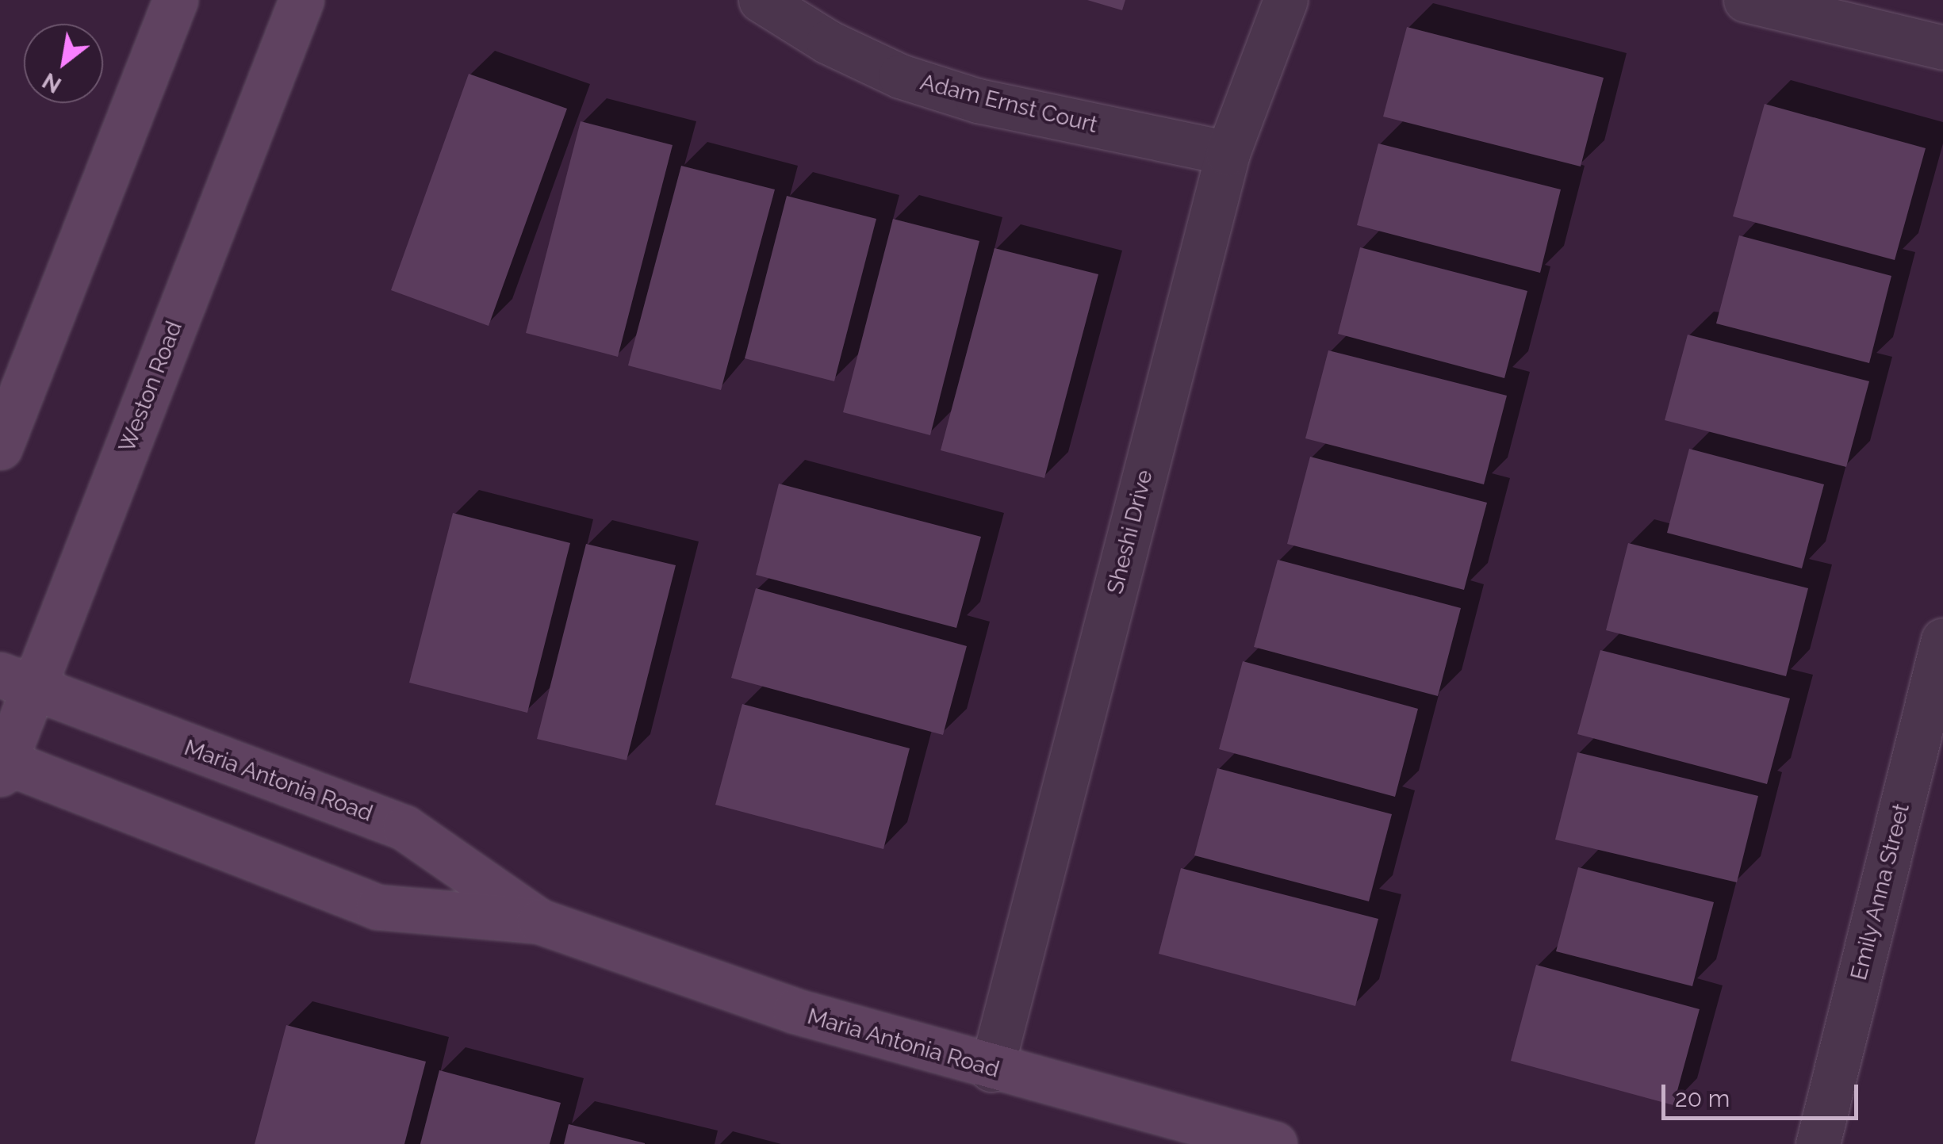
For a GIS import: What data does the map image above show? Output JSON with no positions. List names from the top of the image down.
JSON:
{
  "streets": {
    "street": [
      "Adam Ernst Court",
      "Weston Road",
      "Sheshi Drive",
      "Maria Antonia Road",
      "Emily Anna Street"
    ]
  },
  "crossings": [
    ["Adam Ernst Court", "Sheshi Drive"],
    ["Weston Road", "Maria Antonia Road"],
    ["Sheshi Drive", "Maria Antonia Road"]
  ],
  "scale_bar": "20 m",
  "north": "bottom left"
}
